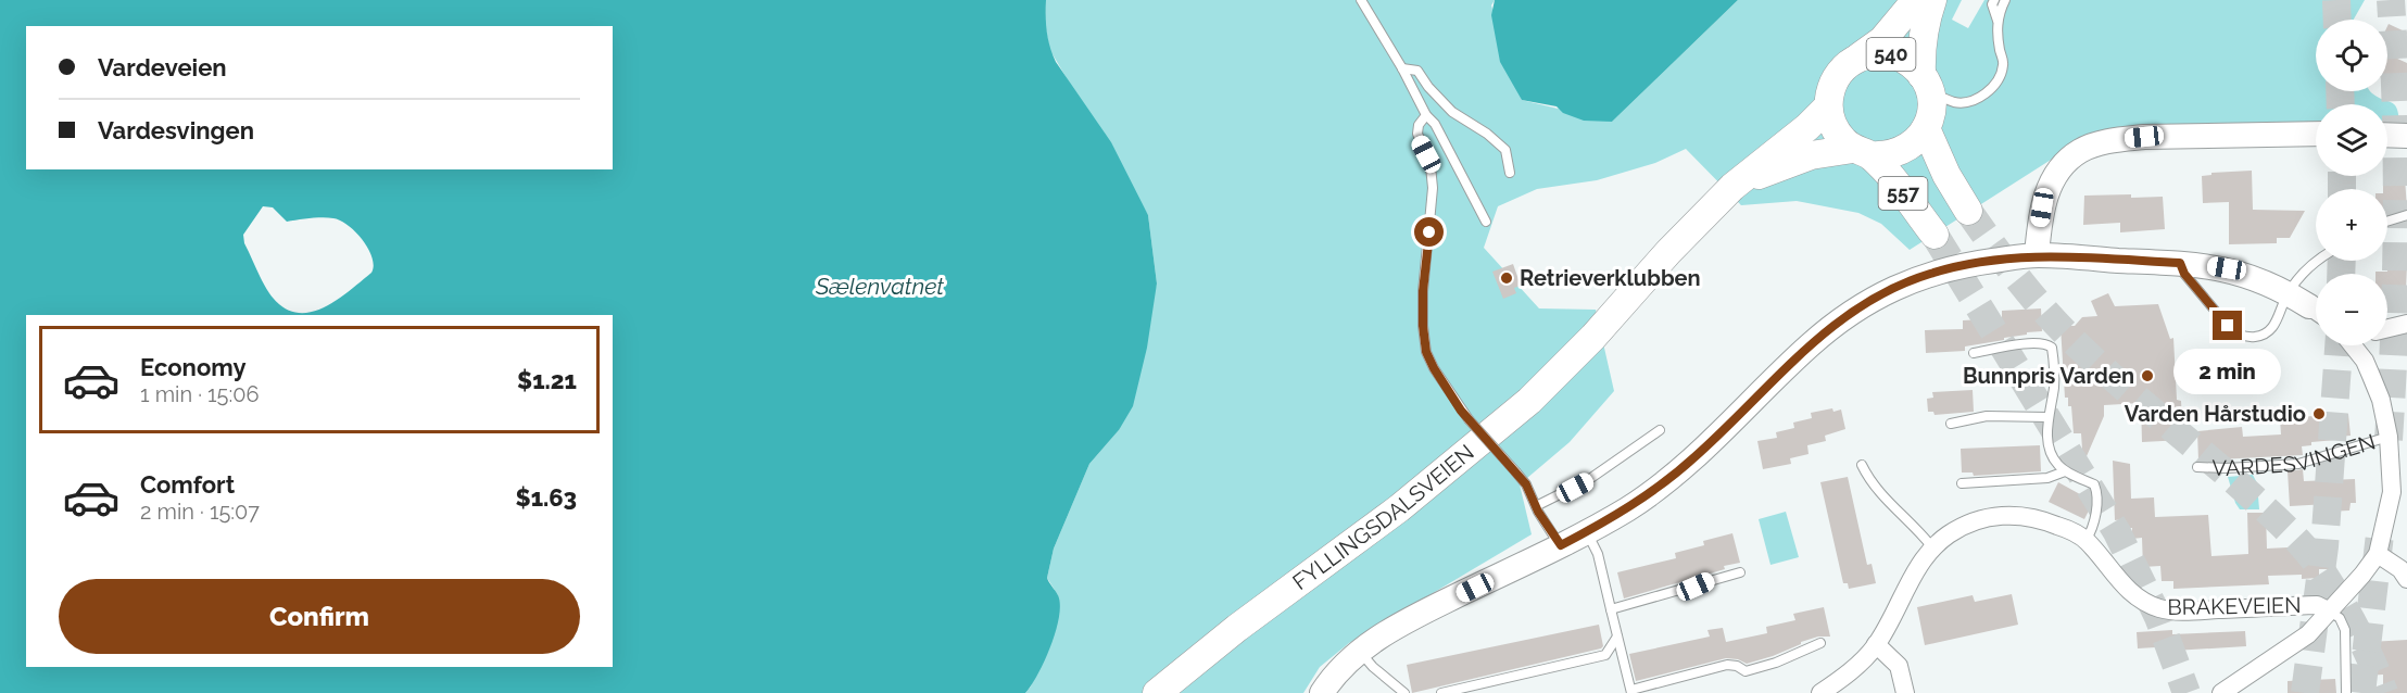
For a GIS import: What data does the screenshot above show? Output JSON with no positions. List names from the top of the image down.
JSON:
{
  "streets": {
    "main road": ["540", "557", "FYLLINGSDALSVEIEN"],
    "street": ["VARDESVINGEN", "BRAKEVEIEN"]
  },
  "crossings": [
    ["540", "557"],
    ["540", "FYLLINGSDALSVEIEN"],
    ["557", "FYLLINGSDALSVEIEN"],
    ["VARDESVINGEN", "BRAKEVEIEN"]
  ],
  "water": ["Sælenvatnet"],
  "places": ["Retrieverklubben", "Bunnpris Varden", "Varden Hårstudio"],
  "page": {
    "map_buttons": ["+", "−"],
    "banner": ["Vardeveien", "Vardesvingen"],
    "list": [
      {
        "name": "Economy",
        "note": "1 min · 15:06",
        "value": "$1.21"
      },
      {
        "name": "Comfort",
        "note": "2 min · 15:07",
        "value": "$1.63"
      }
    ],
    "bubble": "2 min",
    "buttons": "Confirm"
  }
}
